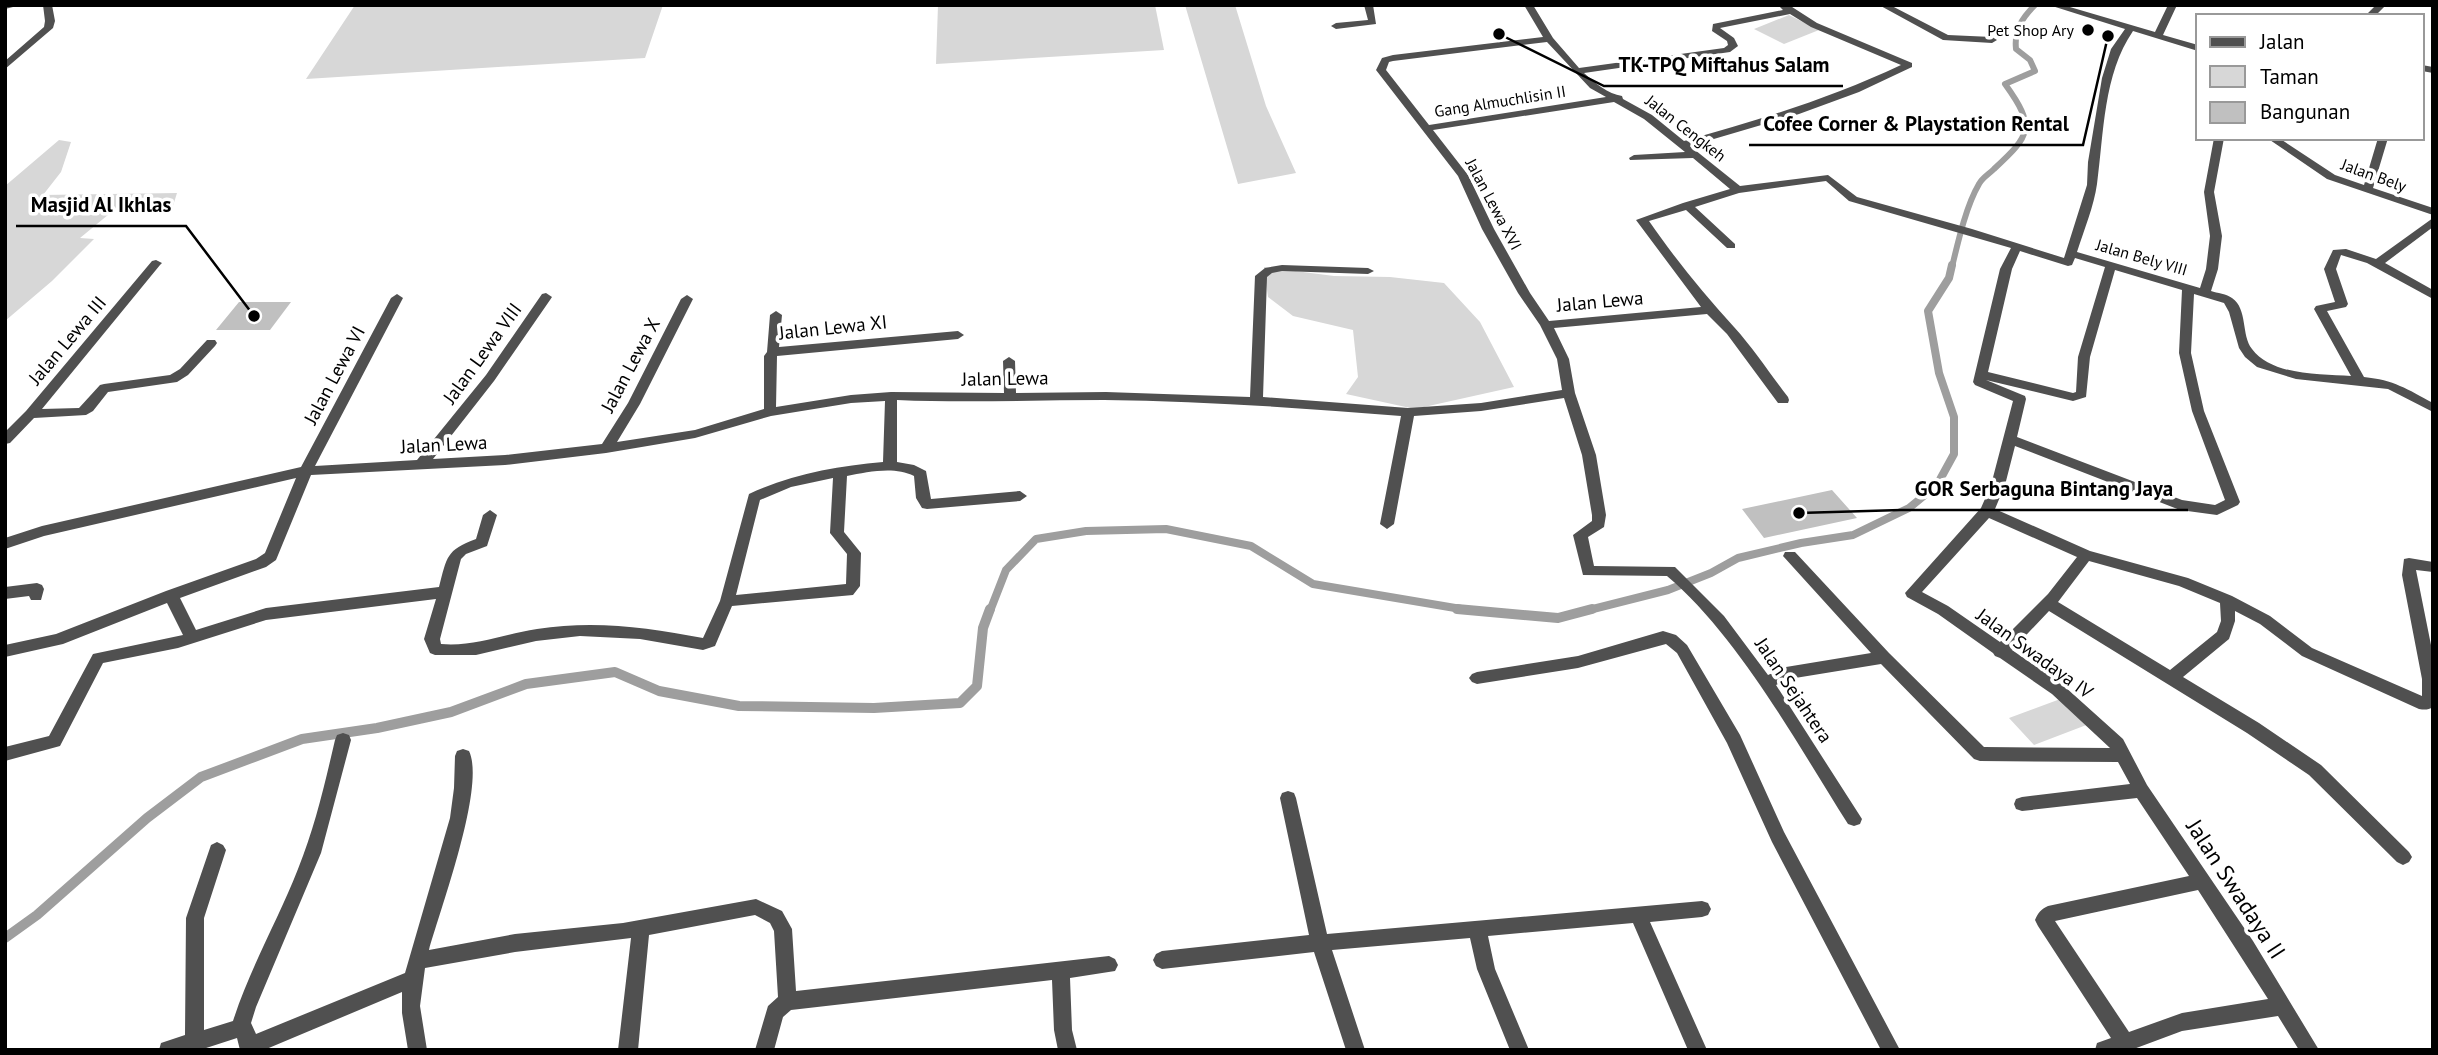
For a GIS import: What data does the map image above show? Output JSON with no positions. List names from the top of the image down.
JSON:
{
  "streets": {
    "street": [
      "Gang Almuchlisin II",
      "Jalan Cengkeh",
      "Jalan Bely",
      "Jalan Lewa XVI",
      "Jalan Bely VIII",
      "Jalan Lewa",
      "Jalan Lewa XI",
      "Jalan Lewa III",
      "Jalan Lewa VIII",
      "Jalan Lewa X",
      "Jalan Lewa VI",
      "Jalan Swadaya IV",
      "Jalan Sejahtera",
      "Jalan Swadaya II"
    ]
  },
  "crossings": [
    ["Gang Almuchlisin II", "Jalan Cengkeh"],
    ["Gang Almuchlisin II", "Jalan Lewa XVI"],
    ["Jalan Cengkeh", "Jalan Lewa XVI"],
    ["Jalan Lewa XVI", "Jalan Lewa"],
    ["Jalan Lewa", "Jalan Lewa XI"],
    ["Jalan Lewa", "Jalan Lewa VIII"],
    ["Jalan Lewa", "Jalan Lewa X"],
    ["Jalan Lewa", "Jalan Lewa VI"],
    ["Jalan Lewa", "Jalan Sejahtera"],
    ["Jalan Swadaya IV", "Jalan Swadaya II"]
  ],
  "places": [
    "Pet Shop Ary",
    "TK-TPQ Miftahus Salam",
    "Cofee Corner & Playstation Rental",
    "Masjid Al Ikhlas",
    "GOR Serbaguna Bintang Jaya"
  ],
  "legend": ["Jalan", "Taman", "Bangunan"]
}
